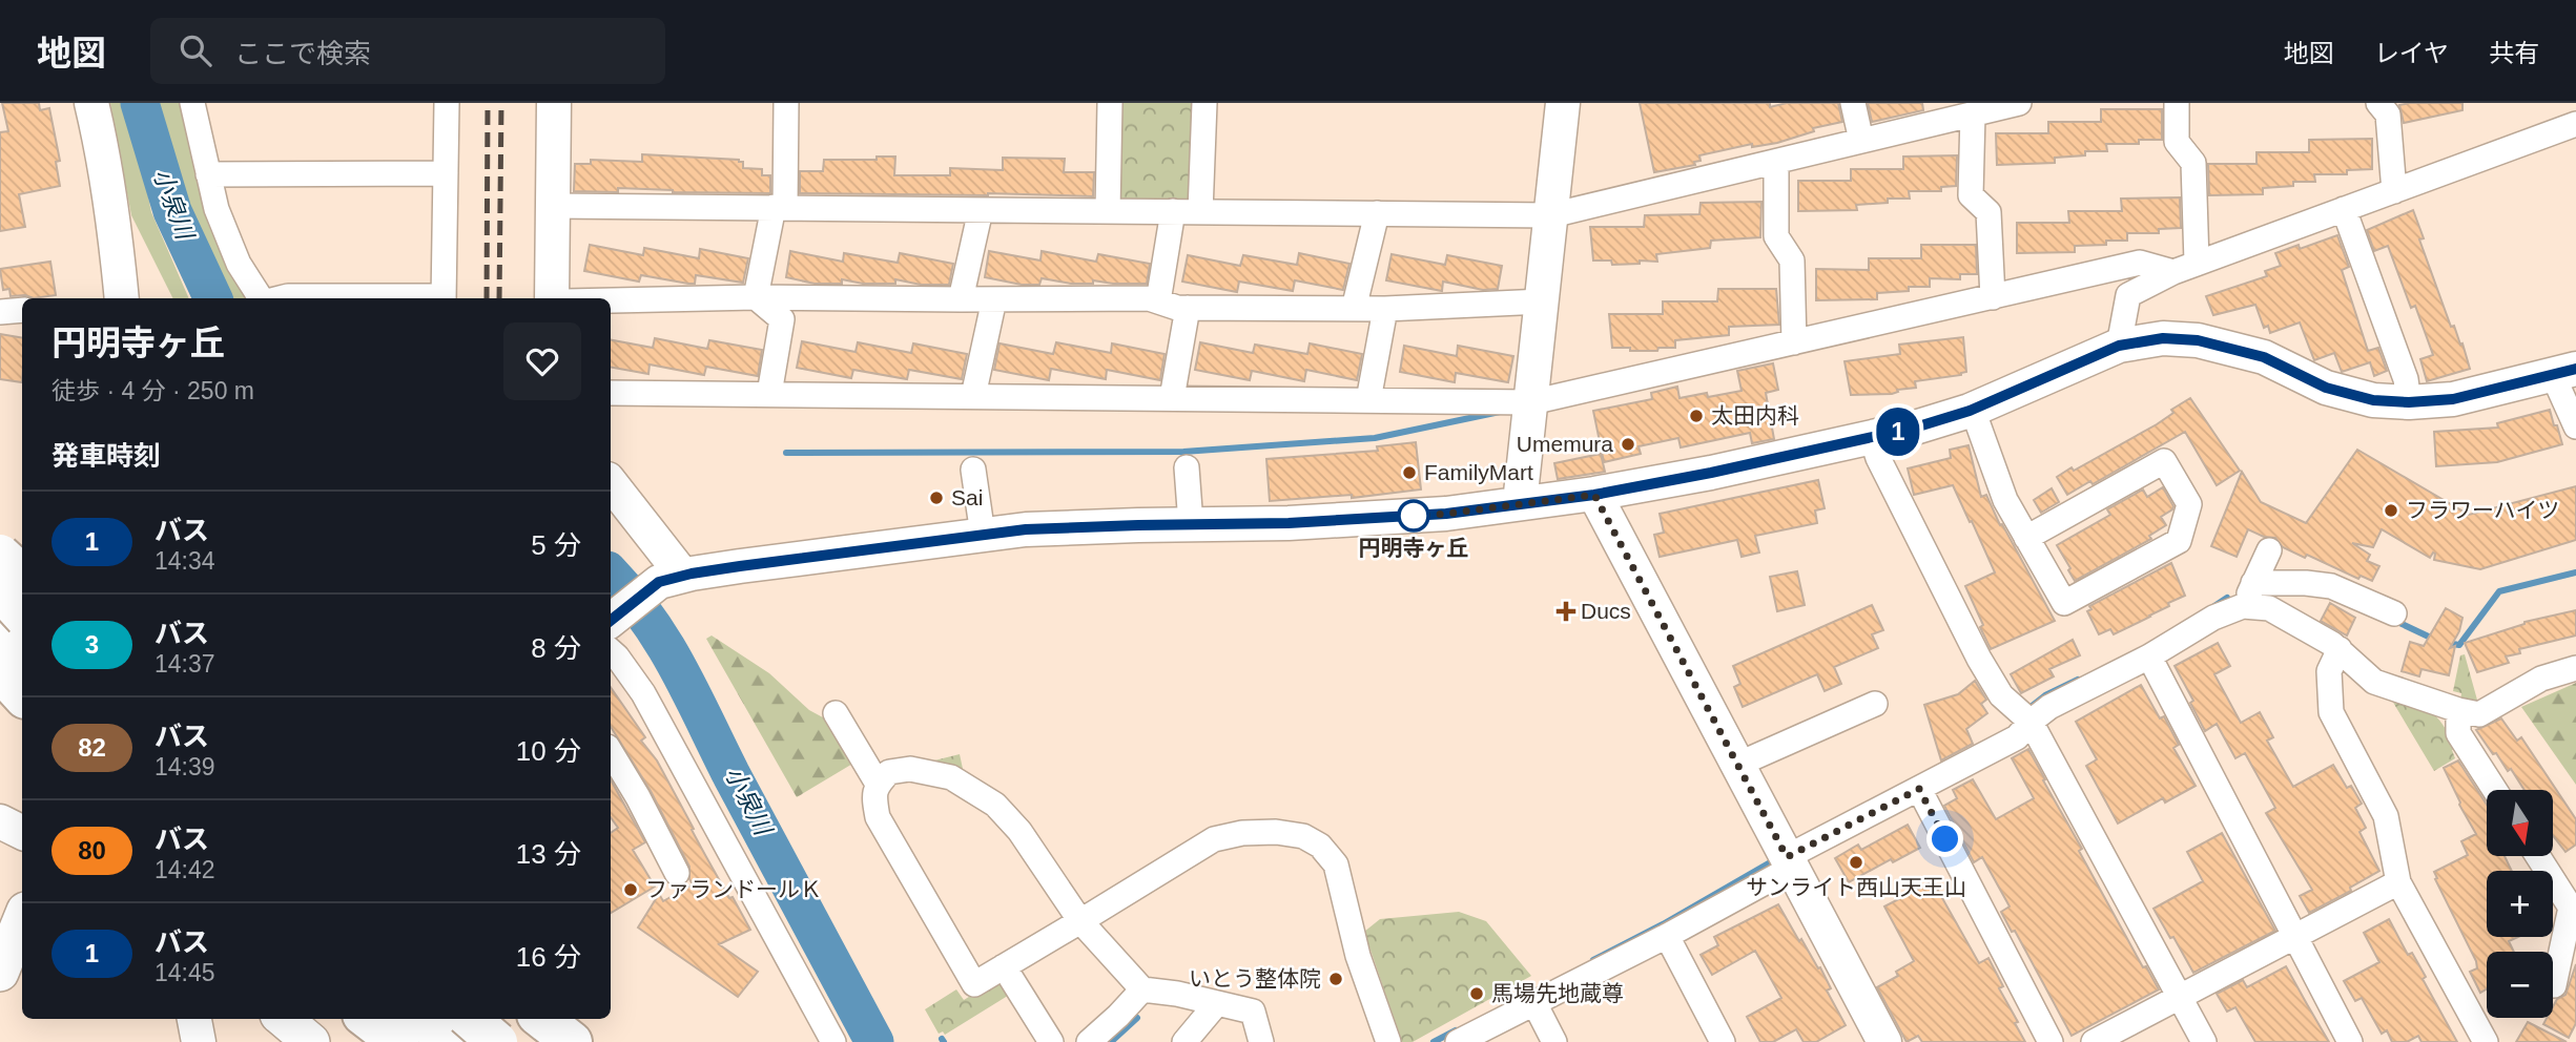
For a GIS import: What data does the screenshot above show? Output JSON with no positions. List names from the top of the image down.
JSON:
{
  "water": ["小泉川"],
  "places": {
    "other": [
      "太田内科",
      "Umemura",
      "FamilyMart",
      "Sai",
      "フラワーハイツ",
      "円明寺ヶ丘",
      "サンライト西山天王山",
      "ファランドールＫ",
      "いとう整体院",
      "馬場先地蔵尊"
    ],
    "health": ["Ducs"]
  },
  "lines": ["bus line 1"],
  "north": "bottom",
  "page": {
    "header": "地図",
    "search": "ここで検索",
    "nav": ["地図", "レイヤ", "共有"],
    "on_map": "1",
    "heading": [
      ["円明寺ヶ丘", "徒歩 · 4 分 · 250 m"],
      "発車時刻"
    ],
    "list": [
      {
        "mark": "1",
        "name": "バス",
        "note": "14:34",
        "value": "5 分"
      },
      {
        "mark": "3",
        "name": "バス",
        "note": "14:37",
        "value": "8 分"
      },
      {
        "mark": "82",
        "name": "バス",
        "note": "14:39",
        "value": "10 分"
      },
      {
        "mark": "80",
        "name": "バス",
        "note": "14:42",
        "value": "13 分"
      },
      {
        "mark": "1",
        "name": "バス",
        "note": "14:45",
        "value": "16 分"
      }
    ],
    "map_buttons": ["+", "−"]
  }
}
